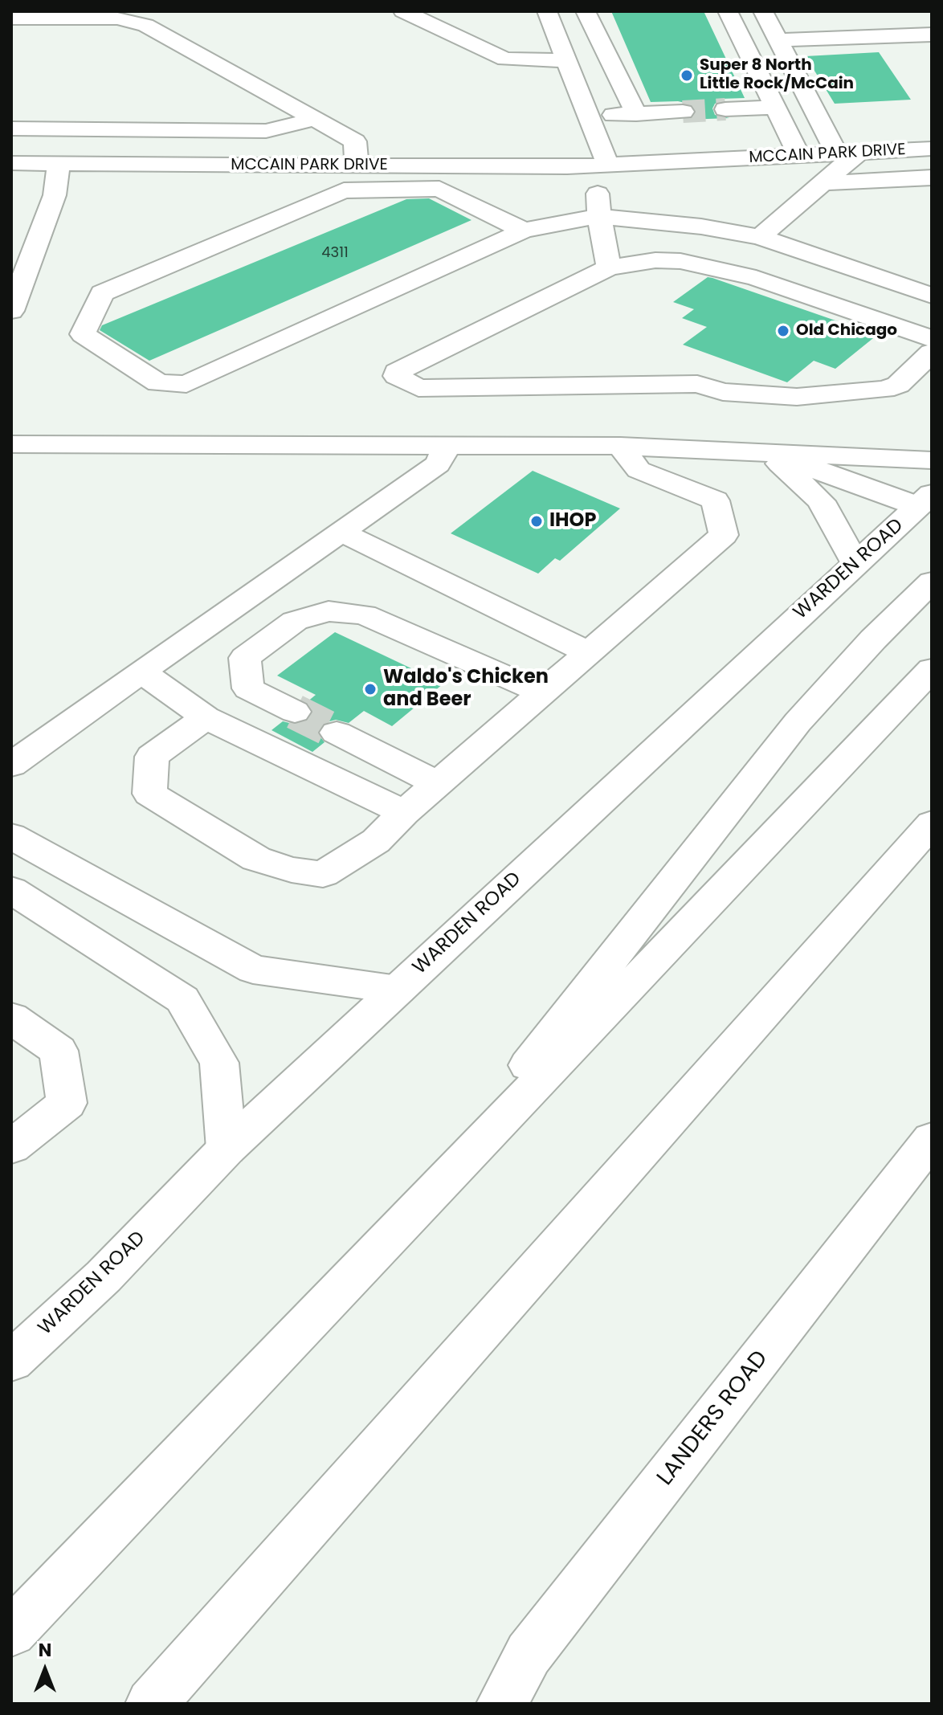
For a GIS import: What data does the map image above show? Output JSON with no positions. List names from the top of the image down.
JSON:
{
  "streets": {
    "main road": ["MCCAIN PARK DRIVE", "WARDEN ROAD", "LANDERS ROAD"]
  },
  "places": [
    "Super 8 North Little Rock/McCain",
    "Old Chicago",
    "IHOP",
    "Waldo's Chicken and Beer"
  ],
  "house_numbers": ["4311"],
  "north": "top"
}
